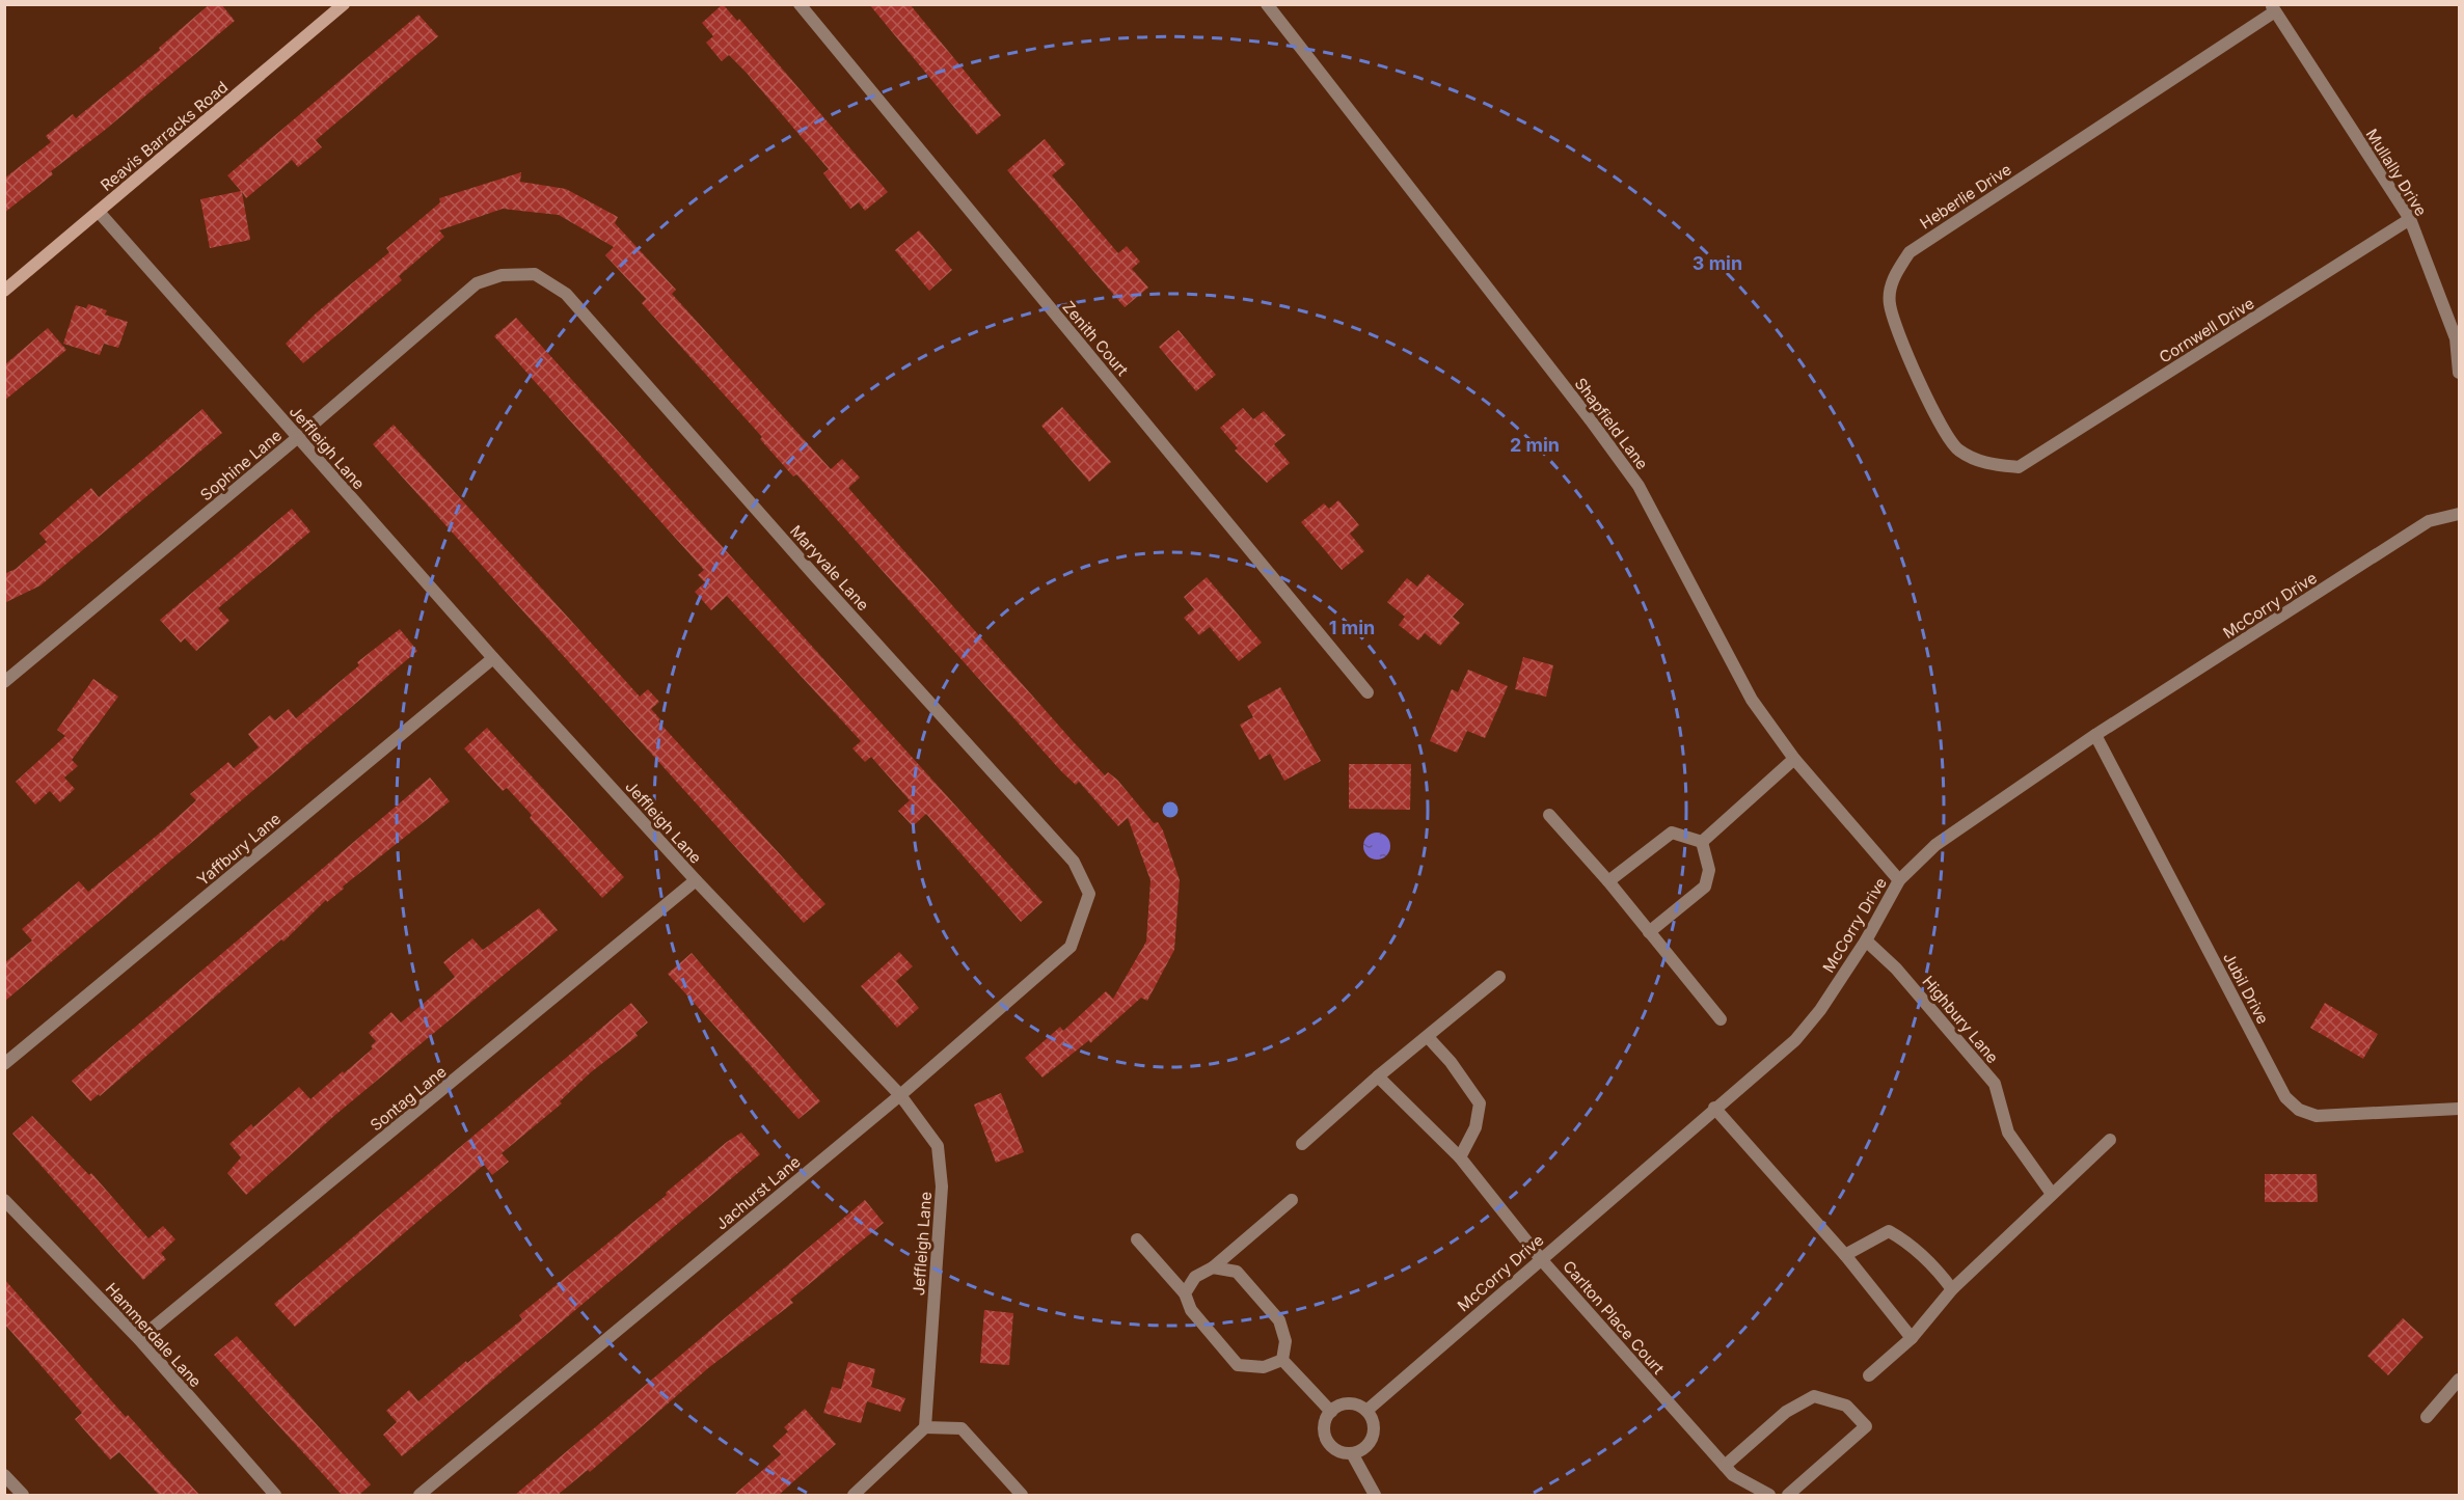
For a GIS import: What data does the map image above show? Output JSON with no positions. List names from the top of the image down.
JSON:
{
  "streets": {
    "main road": ["Reavis Barracks Road"],
    "street": [
      "Mullally Drive",
      "Heberlie Drive",
      "Cornwell Drive",
      "Zenith Court",
      "Shapfield Lane",
      "Jeffleigh Lane",
      "Sophine Lane",
      "Maryvale Lane",
      "McCorry Drive",
      "Yaffbury Lane",
      "Jubil Drive",
      "Highbury Lane",
      "Sontag Lane",
      "Jachurst Lane",
      "Carlton Place Court",
      "Hammerdale Lane"
    ]
  },
  "crossings": [
    ["Reavis Barracks Road", "Jeffleigh Lane"],
    ["Mullally Drive", "Heberlie Drive"],
    ["Mullally Drive", "Cornwell Drive"],
    ["Heberlie Drive", "Cornwell Drive"],
    ["Shapfield Lane", "McCorry Drive"],
    ["Jeffleigh Lane", "Sophine Lane"],
    ["Jeffleigh Lane", "Yaffbury Lane"],
    ["Jeffleigh Lane", "Sontag Lane"],
    ["Jeffleigh Lane", "Jachurst Lane"],
    ["Sophine Lane", "Maryvale Lane"],
    ["Maryvale Lane", "Jachurst Lane"],
    ["McCorry Drive", "Jubil Drive"],
    ["McCorry Drive", "Highbury Lane"],
    ["McCorry Drive", "Carlton Place Court"],
    ["Sontag Lane", "Hammerdale Lane"]
  ],
  "rings": ["3 min", "2 min", "1 min"]
}
